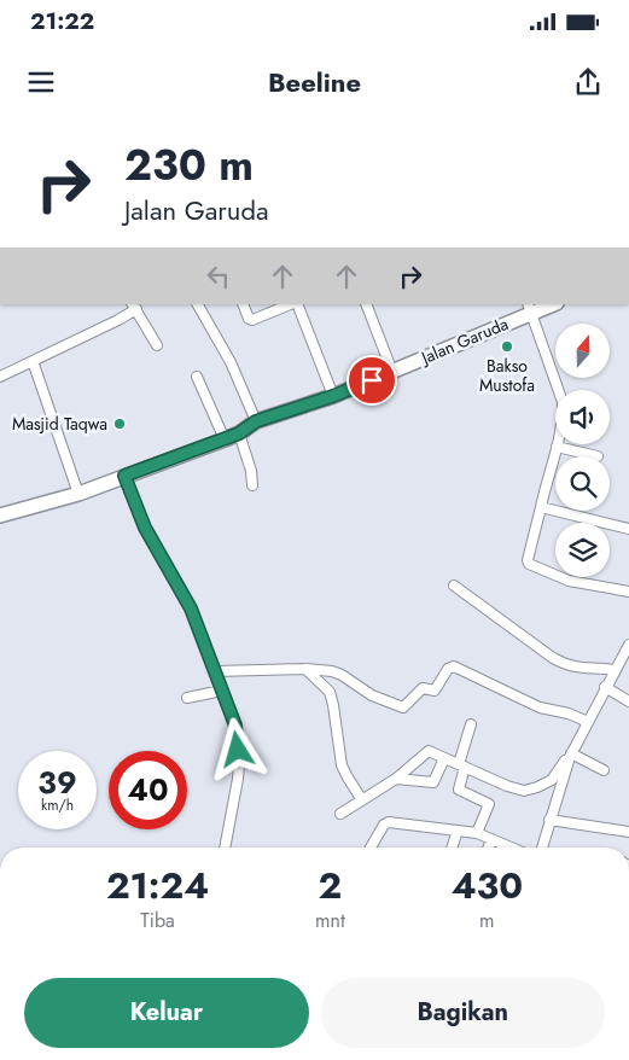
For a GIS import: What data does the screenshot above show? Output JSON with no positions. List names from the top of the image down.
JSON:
{
  "streets": {
    "highway": ["Jalan Garuda"]
  },
  "places": ["Bakso Mustofa", "Masjid Taqwa"],
  "north": "top",
  "page": {
    "status": "21:22",
    "header": "Beeline",
    "turn": ["230 m", "Jalan Garuda"],
    "speed": "39 km/h",
    "limit": "40",
    "eta": [
      "21:24",
      "Tiba",
      "2",
      "mnt",
      "430",
      "m"
    ],
    "buttons": ["Keluar", "Bagikan"]
  }
}
